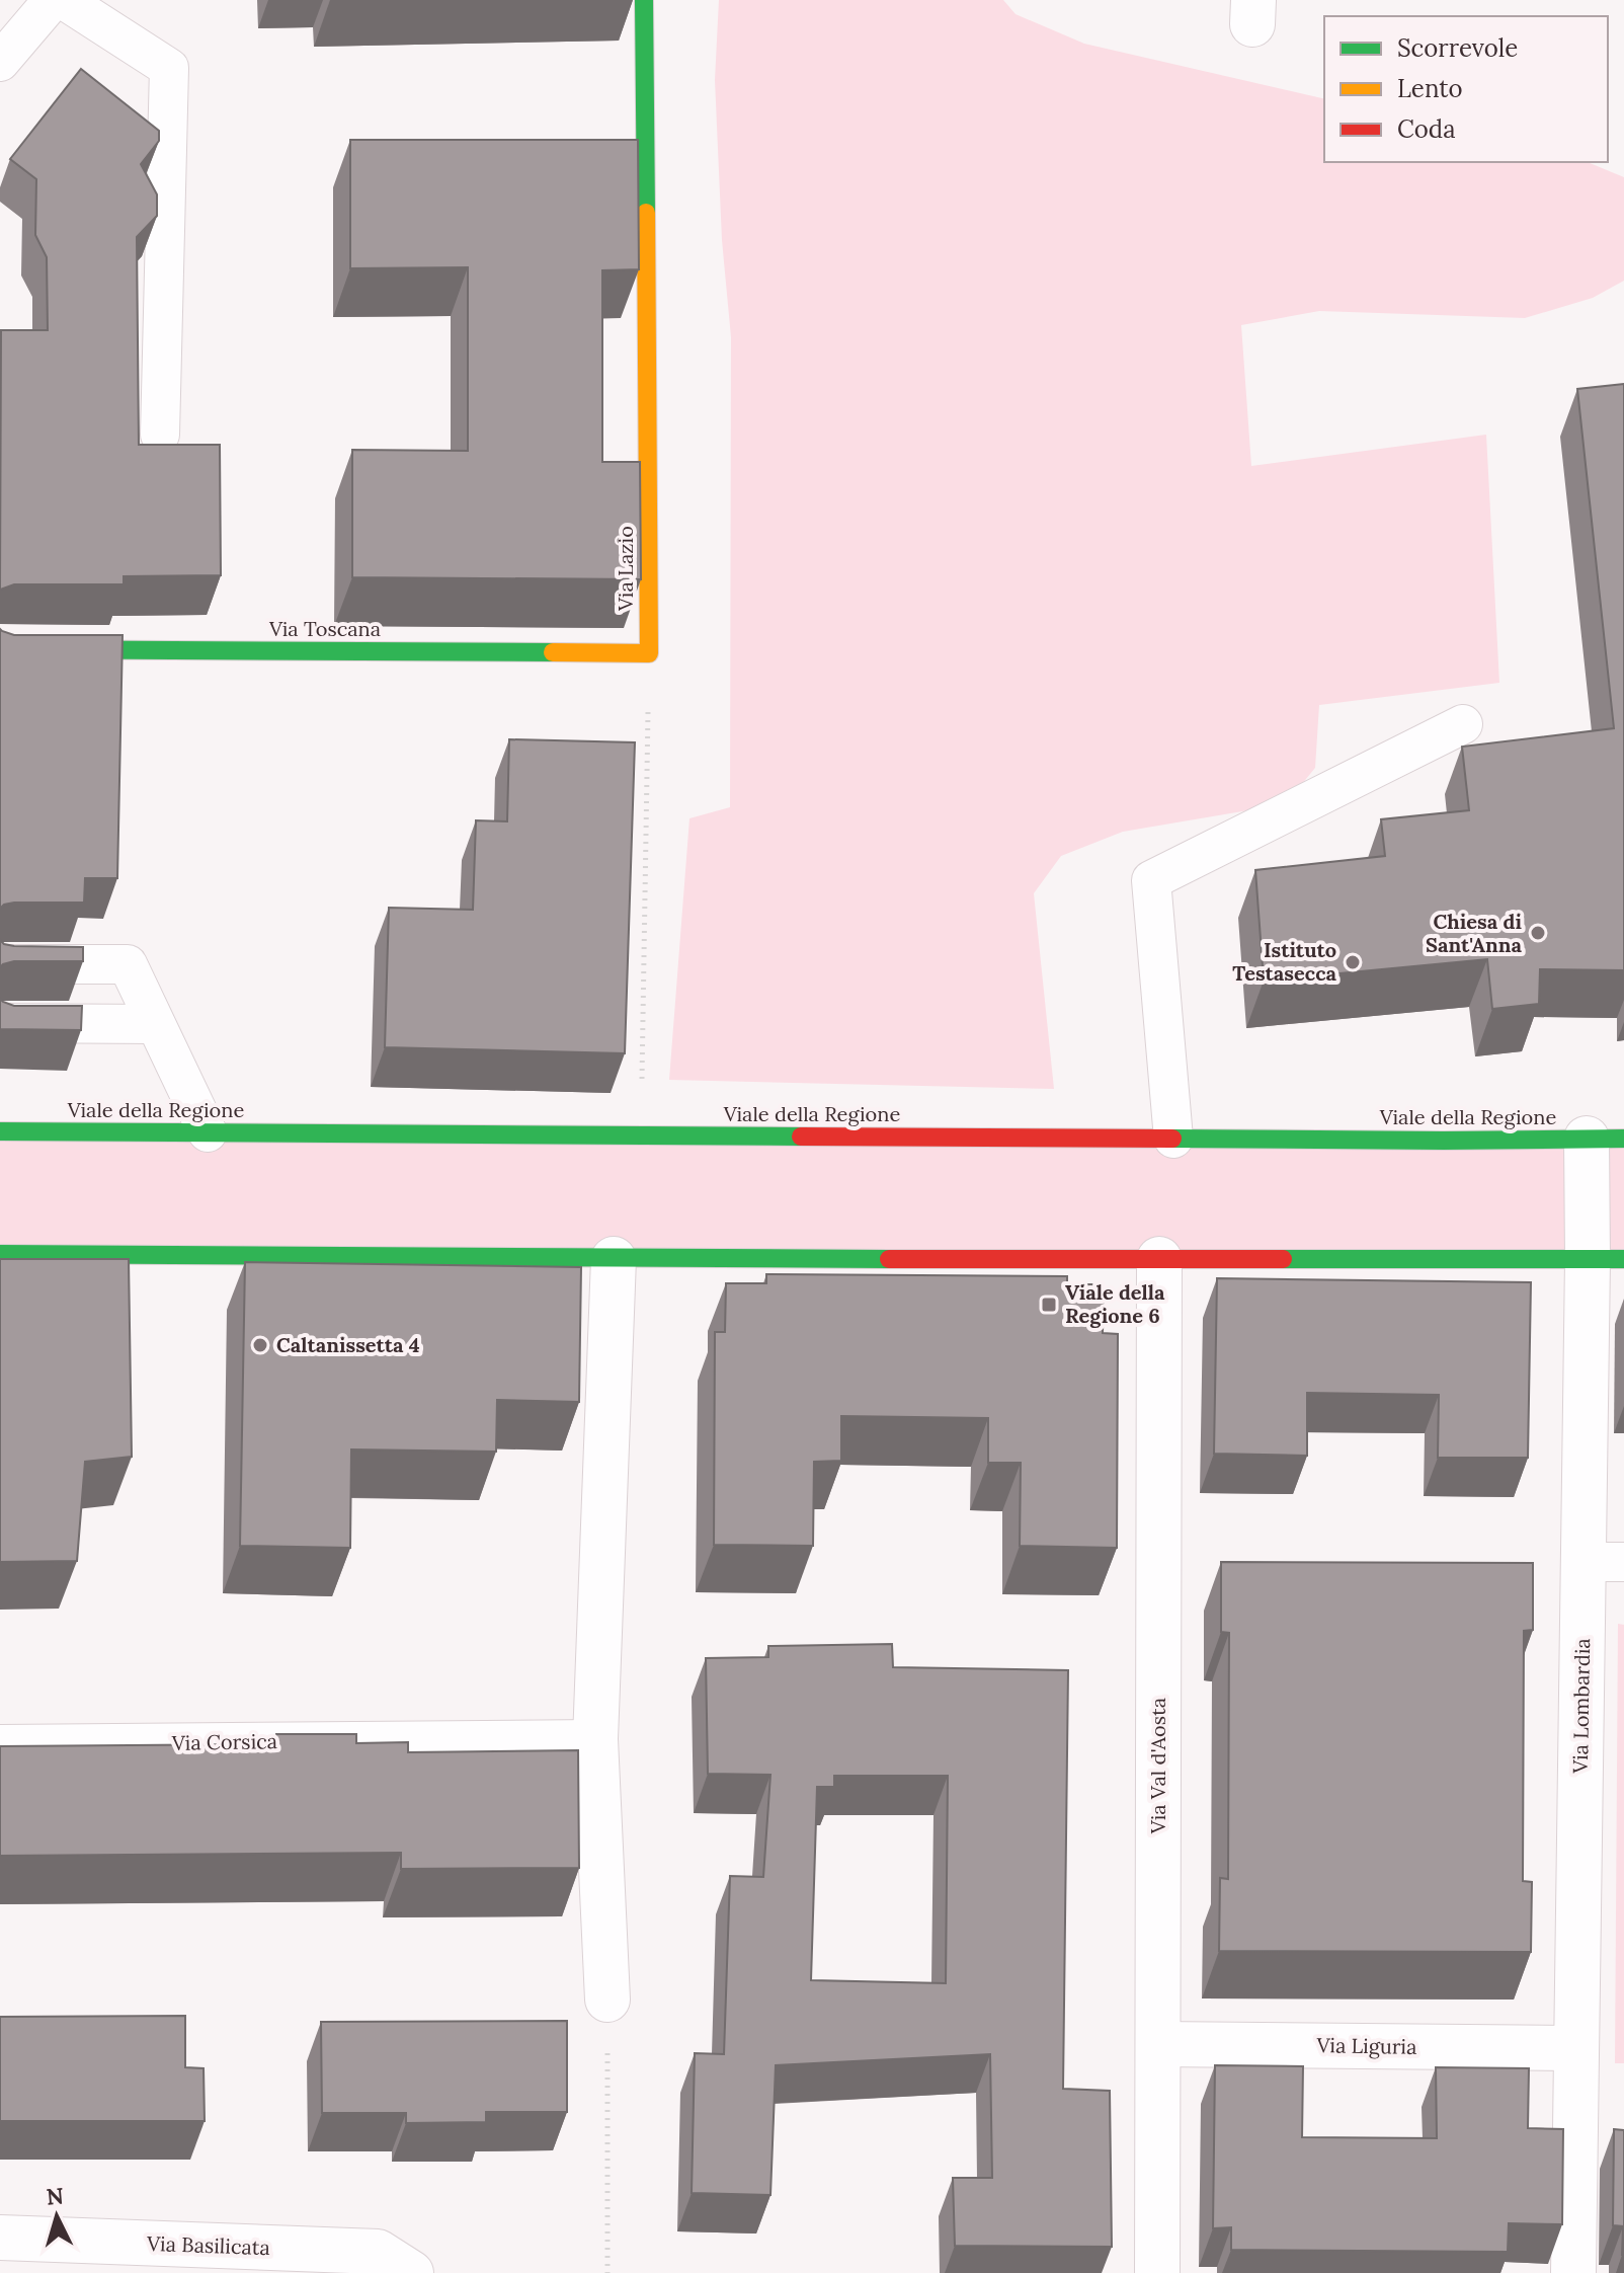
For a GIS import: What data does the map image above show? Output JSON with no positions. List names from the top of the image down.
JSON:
{
  "streets": {
    "street": [
      "Via Lazio",
      "Via Toscana",
      "Viale della Regione",
      "Via Lombardia",
      "Via Val d'Aosta",
      "Via Liguria",
      "Via Basilicata"
    ],
    "lane": ["Via Corsica"]
  },
  "crossings": [
    ["Via Lazio", "Via Toscana"],
    ["Viale della Regione", "Via Lombardia"],
    ["Via Lombardia", "Via Liguria"],
    ["Via Val d'Aosta", "Via Liguria"]
  ],
  "places": {
    "other": ["Chiesa di Sant'Anna", "Istituto Testasecca", "Caltanissetta 4"],
    "transit": ["Viale della Regione 6"]
  },
  "legend": ["Scorrevole", "Lento", "Coda"],
  "north": "top"
}
